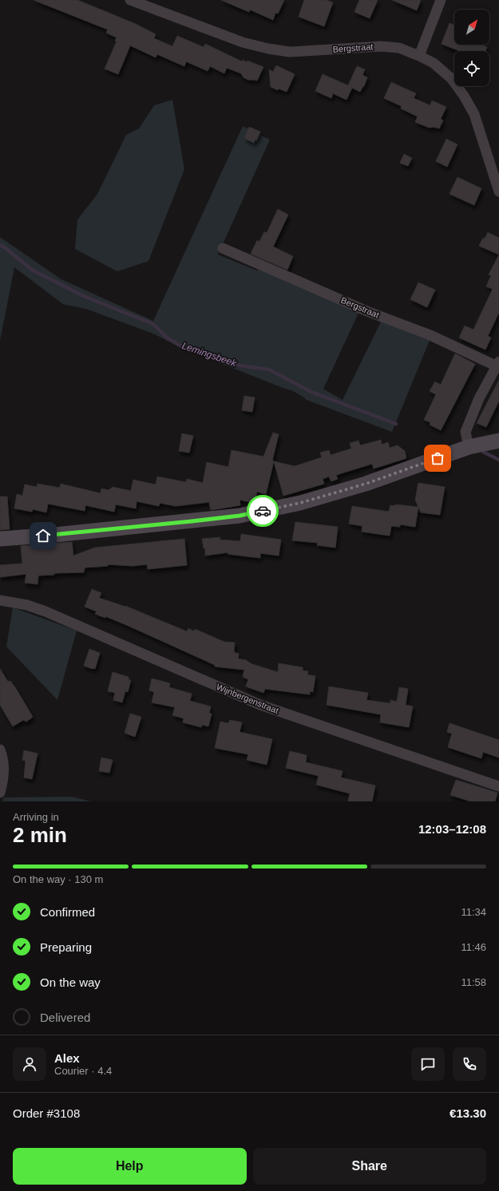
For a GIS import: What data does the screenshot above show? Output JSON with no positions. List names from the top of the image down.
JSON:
{
  "streets": {
    "street": ["Bergstraat", "Wijnbergenstraat"]
  },
  "water": ["Lemingsbeek"],
  "north": "top right",
  "page": {
    "heading": ["2 min", "Arriving in", "12:03–12:08"],
    "panel": [
      "Alex",
      "Courier · 4.4",
      "Order #3108",
      "€13.30"
    ],
    "bar": "On the way · 130 m",
    "list": [
      ["Confirmed", "11:34"],
      ["Preparing", "11:46"],
      ["On the way", "11:58"],
      "Delivered"
    ],
    "buttons": ["Help", "Share"]
  }
}
